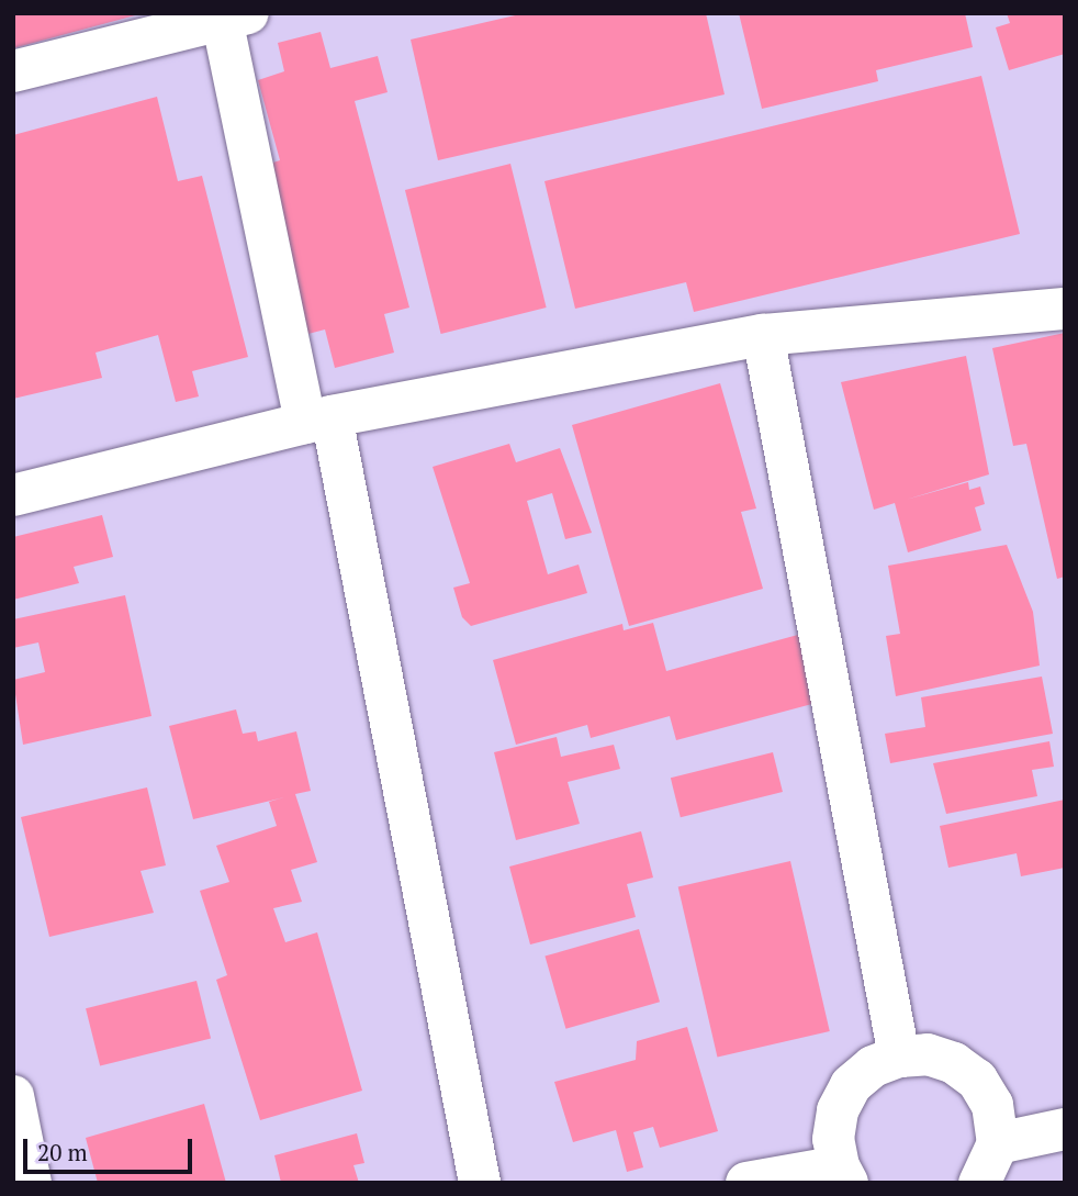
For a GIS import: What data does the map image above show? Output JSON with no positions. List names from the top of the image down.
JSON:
{
  "scale_bar": "20 m"
}
